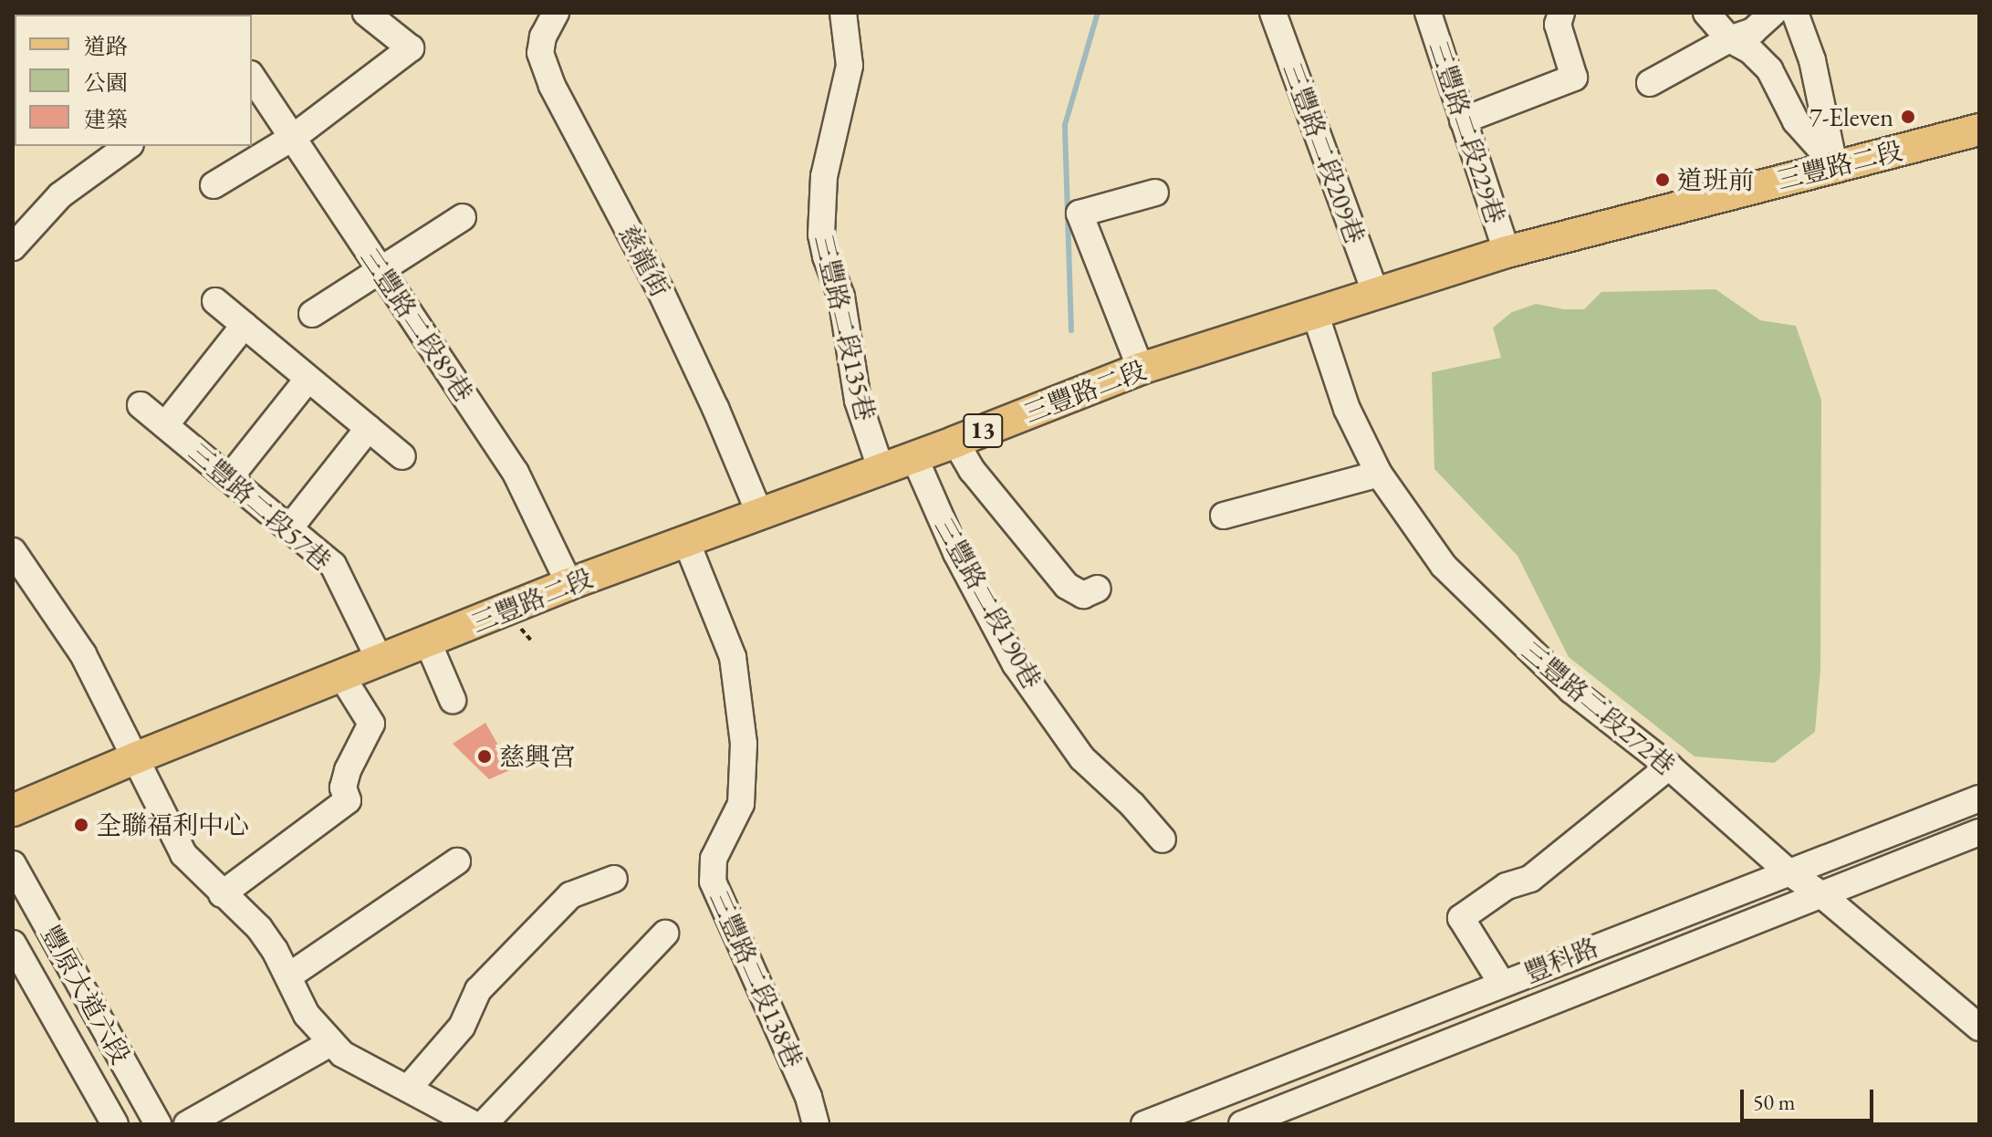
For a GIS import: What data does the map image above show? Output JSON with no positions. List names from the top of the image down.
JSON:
{
  "streets": {
    "main road": ["三豐路二段", "13"],
    "street": [
      "三豐路二段229巷",
      "三豐路二段209巷",
      "慈龍街",
      "三豐路二段89巷",
      "三豐路二段135巷",
      "三豐路二段57巷",
      "三豐路二段190巷",
      "三豐路二段272巷",
      "豐科路",
      "三豐路二段138巷",
      "豐原大道六段"
    ]
  },
  "crossings": [
    ["三豐路二段229巷", "三豐路二段"],
    ["三豐路二段209巷", "三豐路二段"],
    ["三豐路二段", "慈龍街"],
    ["三豐路二段", "三豐路二段89巷"],
    ["三豐路二段", "三豐路二段135巷"],
    ["三豐路二段", "三豐路二段57巷"],
    ["三豐路二段", "三豐路二段190巷"],
    ["三豐路二段", "三豐路二段272巷"],
    ["三豐路二段", "三豐路二段138巷"],
    ["三豐路二段272巷", "豐科路"]
  ],
  "places": [
    "7-Eleven",
    "道班前",
    "慈興宮",
    "全聯福利中心"
  ],
  "legend": ["道路", "公園", "建築"],
  "scale_bar": "50 m"
}
